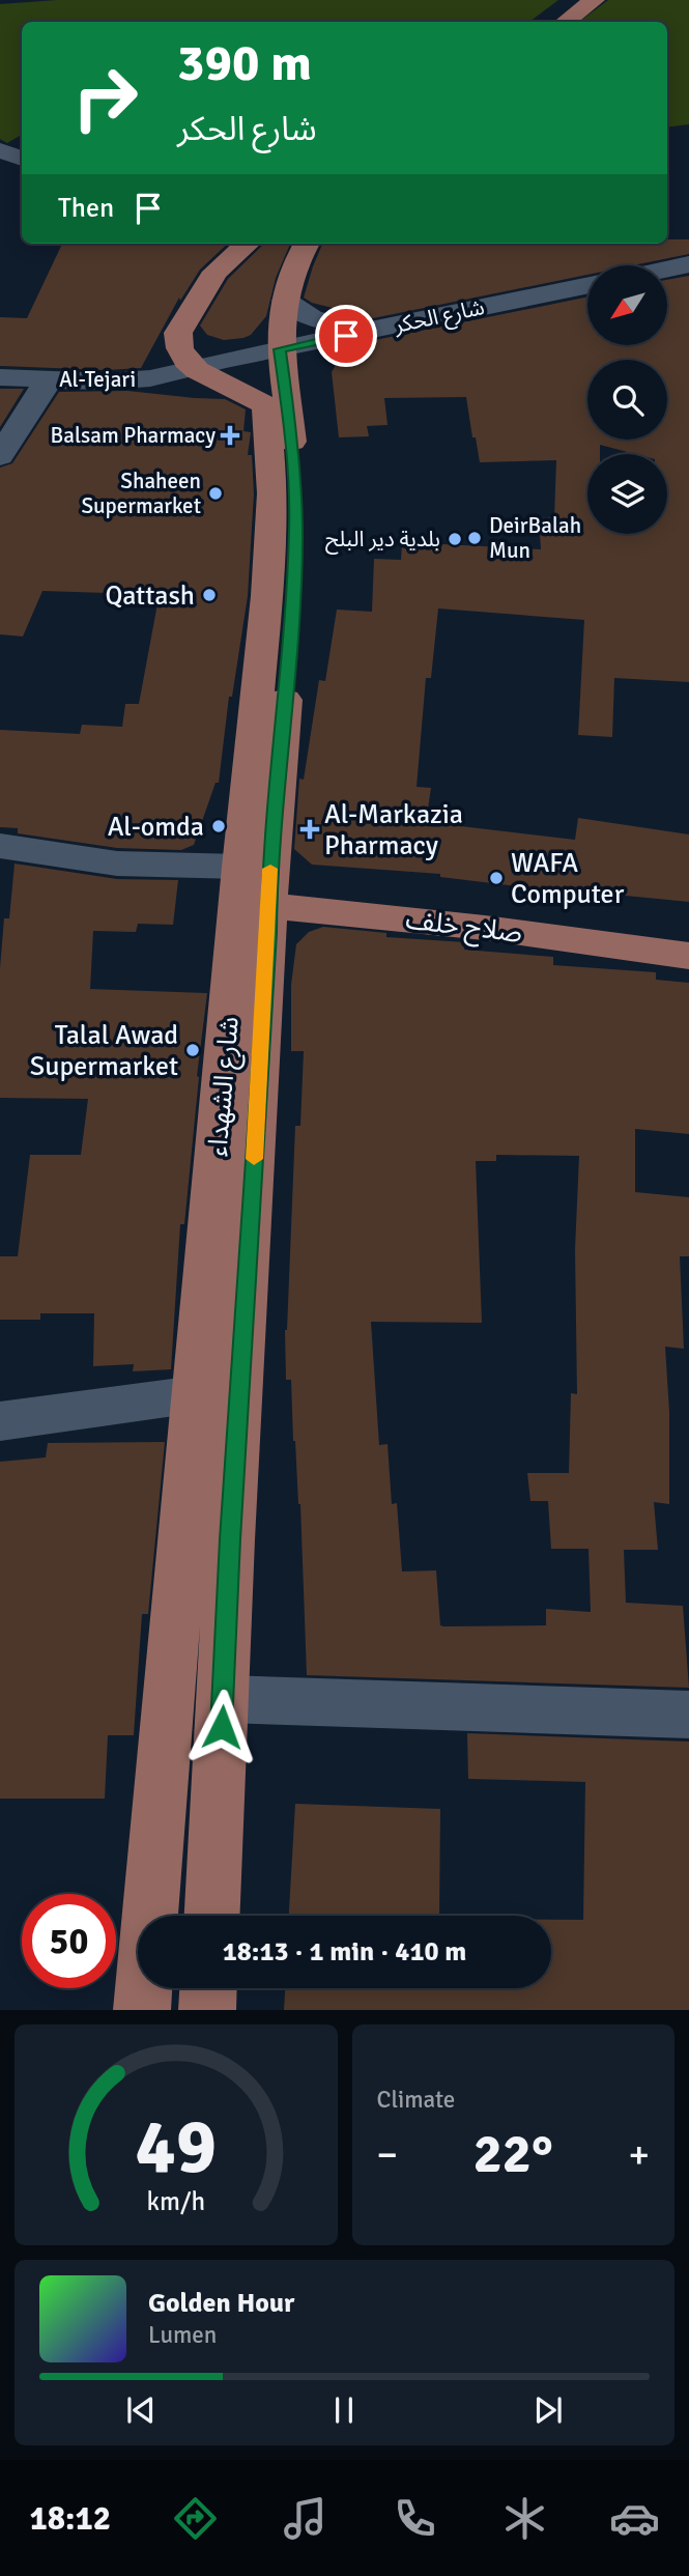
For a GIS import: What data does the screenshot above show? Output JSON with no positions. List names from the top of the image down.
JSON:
{
  "streets": {
    "main road": ["صلاح خلف", "شارع الشهداء"],
    "street": ["شارع الحكر", "Al-Tejari"]
  },
  "crossings": [
    ["شارع الحكر", "Al-Tejari"],
    ["شارع الحكر", "شارع الشهداء"],
    ["Al-Tejari", "شارع الشهداء"],
    ["صلاح خلف", "شارع الشهداء"]
  ],
  "places": {
    "health": ["Balsam Pharmacy", "Al-Markazia Pharmacy"],
    "other": [
      "Shaheen Supermarket",
      "DeirBalah Mun",
      "بلدية دير البلح",
      "Qattash",
      "Al-omda",
      "WAFA Computer",
      "Talal Awad Supermarket"
    ]
  },
  "north": "bottom left",
  "page": {
    "turn": ["390 m", "شارع الحكر"],
    "then": "Then",
    "limit": "50",
    "trip": "18:13 · 1 min · 410 m",
    "tile": "Climate",
    "heat": ["−", "22°", "+"],
    "song": ["Golden Hour", "Lumen"],
    "tabs": "18:12",
    "gauge": ["49", "km/h"]
  }
}
